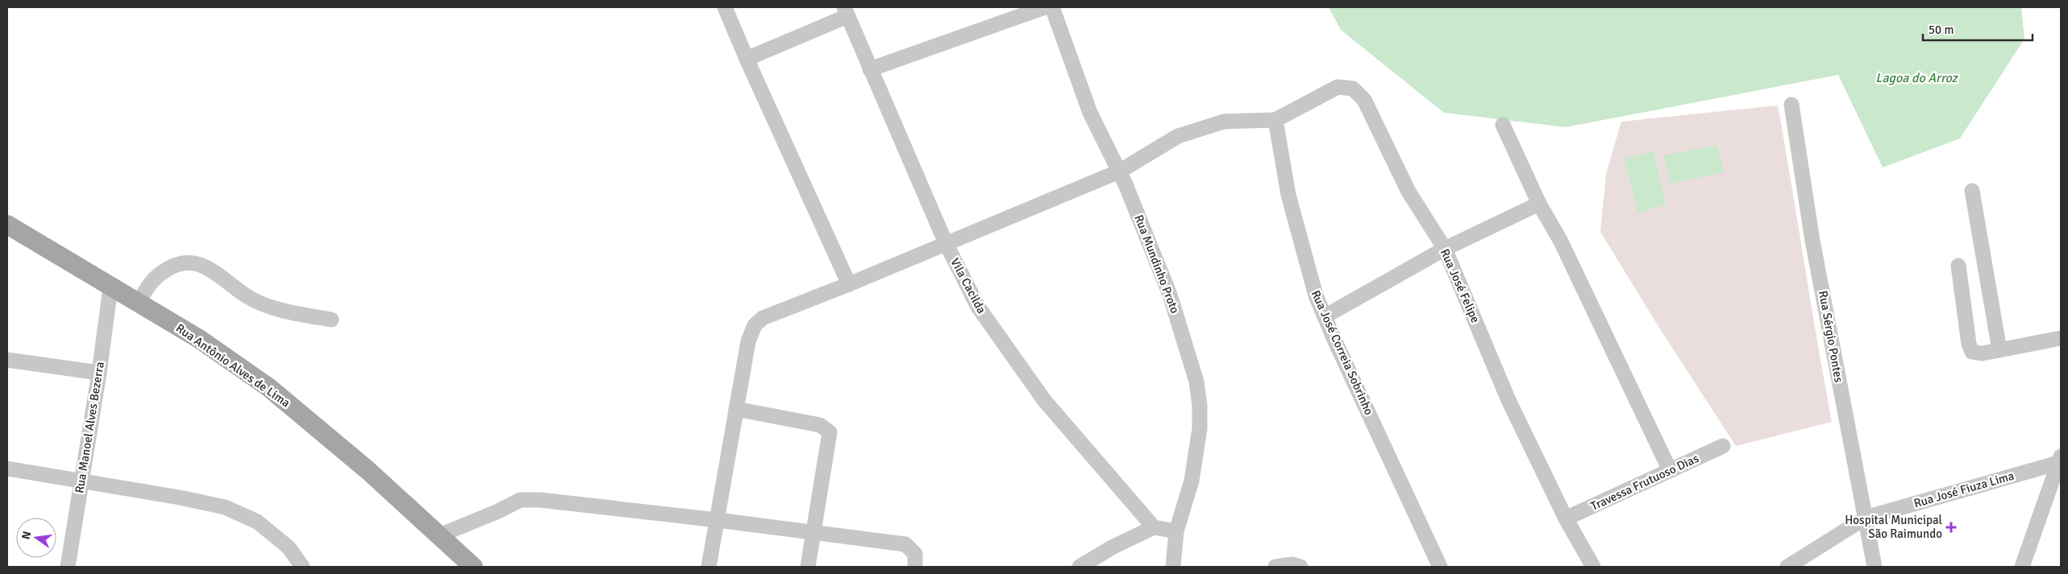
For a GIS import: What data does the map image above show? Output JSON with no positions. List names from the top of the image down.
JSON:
{
  "streets": {
    "main road": ["Rua Antônio Alves de Lima"],
    "street": [
      "Rua Mundinho Proto",
      "Vila Cacilda",
      "Rua José Felipe",
      "Rua Sérgio Pontes",
      "Rua José Correia Sobrinho",
      "Rua Manoel Alves Bezerra",
      "Travessa Frutuoso Dias",
      "Rua José Fiuza Lima"
    ]
  },
  "crossings": [
    ["Rua José Felipe", "Rua José Correia Sobrinho"],
    ["Rua José Felipe", "Travessa Frutuoso Dias"],
    ["Rua Sérgio Pontes", "Rua José Fiuza Lima"],
    ["Rua Antônio Alves de Lima", "Rua Manoel Alves Bezerra"]
  ],
  "water": ["Lagoa do Arroz"],
  "places": {
    "health": ["Hospital Municipal São Raimundo"]
  },
  "scale_bar": "50 m",
  "north": "left"
}
